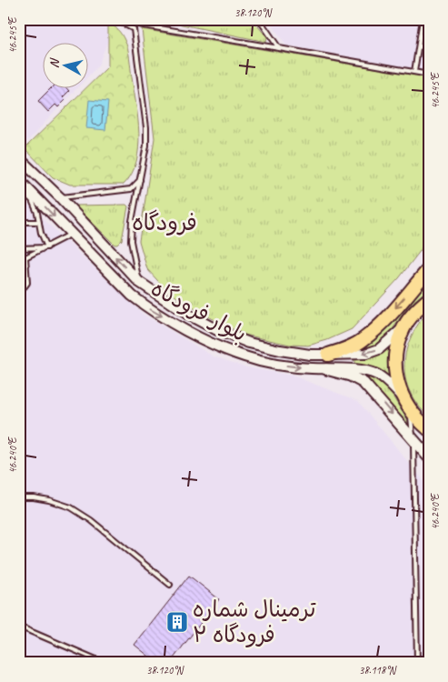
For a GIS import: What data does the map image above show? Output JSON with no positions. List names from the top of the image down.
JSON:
{
  "streets": {
    "street": ["بلوار فرودگاه"]
  },
  "districts": ["فرودگاه"],
  "places": {
    "building": ["ترمينال شماره ۲ فرودگاه"]
  },
  "north": "left",
  "coordinates": [
    "38.120°N",
    "46.245°E",
    "46.240°E",
    "38.118°N"
  ]
}
